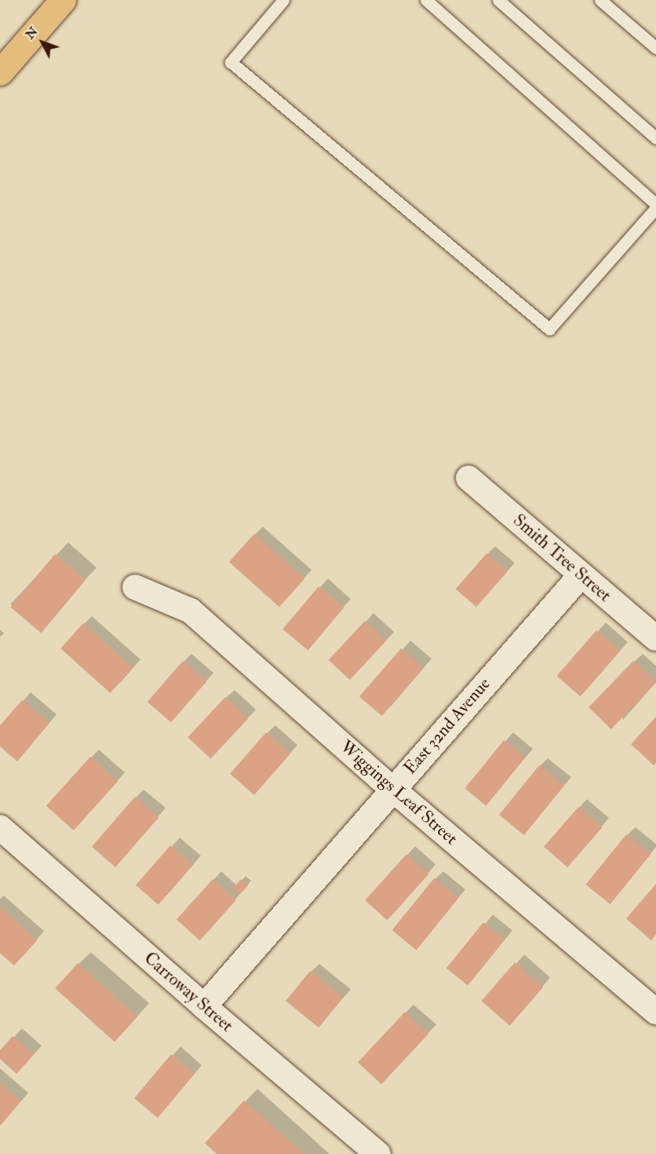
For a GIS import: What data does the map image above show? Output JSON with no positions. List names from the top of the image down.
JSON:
{
  "streets": {
    "street": [
      "Smith Tree Street",
      "East 32nd Avenue",
      "Wiggings Leaf Street",
      "Carroway Street"
    ]
  },
  "crossings": [
    ["Smith Tree Street", "East 32nd Avenue"],
    ["East 32nd Avenue", "Wiggings Leaf Street"],
    ["East 32nd Avenue", "Carroway Street"]
  ],
  "north": "top left"
}
